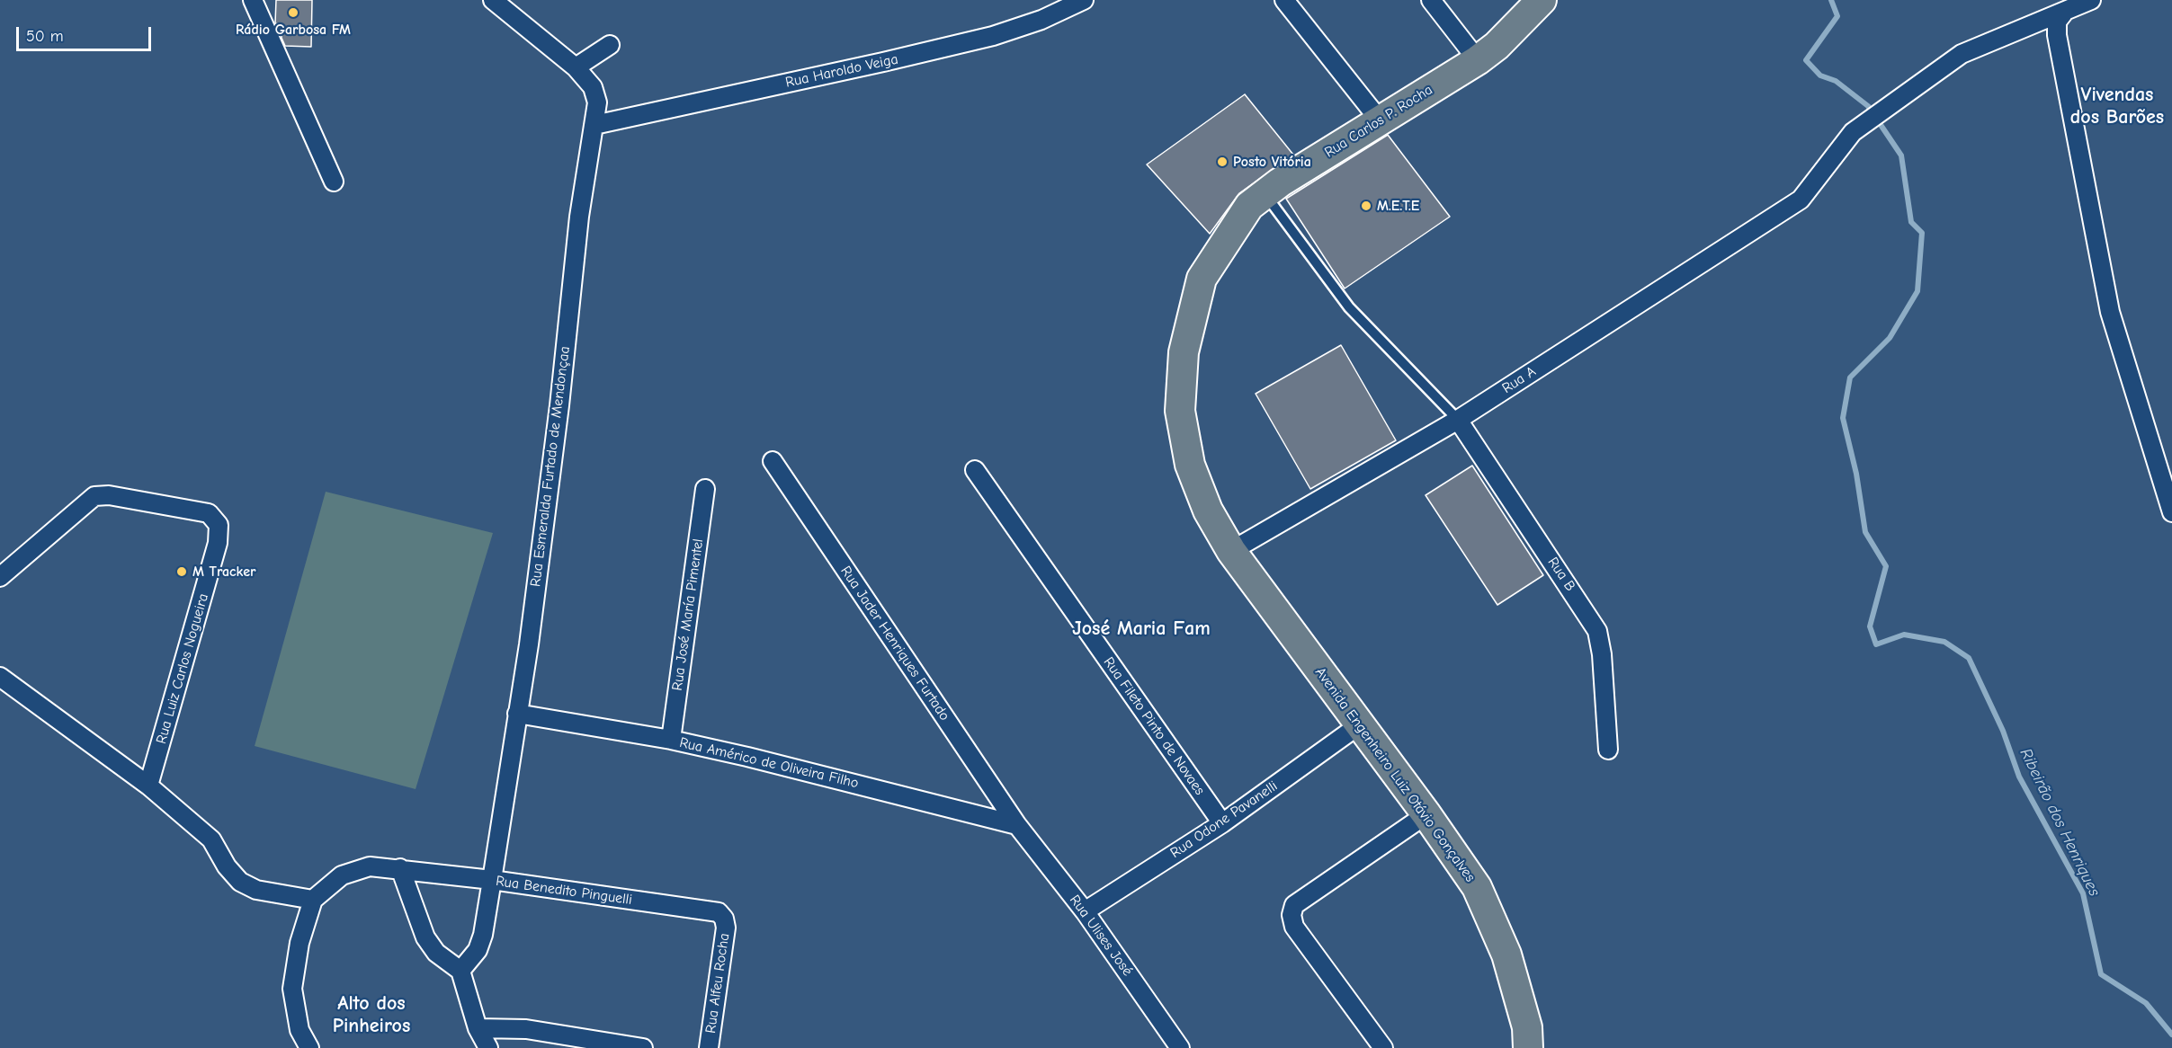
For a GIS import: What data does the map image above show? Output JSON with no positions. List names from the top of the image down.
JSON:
{
  "streets": {
    "main road": ["Rua Carlos P. Rocha", "Avenida Engenheiro Luiz Otávio Gonçalves"],
    "street": [
      "Rua Haroldo Veiga",
      "Rua A",
      "Rua Esmeralda Furtado de Mendonçaa",
      "Rua B",
      "Rua José María Pimentel",
      "Rua Jader Henriques Furtado",
      "Rua Luiz Carlos Nogueira",
      "Rua Fileto Pinto de Novaes",
      "Rua Américo de Oliveira Filho",
      "Rua Odone Pavanelli",
      "Rua Benedito Pinguelli",
      "Rua Ulises José",
      "Rua Alfeu Rocha"
    ]
  },
  "crossings": [
    ["Rua Haroldo Veiga", "Rua Esmeralda Furtado de Mendonçaa"],
    ["Rua Carlos P. Rocha", "Rua A"],
    ["Rua Carlos P. Rocha", "Avenida Engenheiro Luiz Otávio Gonçalves"],
    ["Rua A", "Rua B"],
    ["Rua A", "Avenida Engenheiro Luiz Otávio Gonçalves"],
    ["Rua Esmeralda Furtado de Mendonçaa", "Rua Américo de Oliveira Filho"],
    ["Rua Esmeralda Furtado de Mendonçaa", "Rua Benedito Pinguelli"],
    ["Rua José María Pimentel", "Rua Américo de Oliveira Filho"],
    ["Rua Jader Henriques Furtado", "Rua Américo de Oliveira Filho"],
    ["Rua Jader Henriques Furtado", "Rua Ulises José"],
    ["Rua Fileto Pinto de Novaes", "Rua Odone Pavanelli"],
    ["Rua Américo de Oliveira Filho", "Rua Ulises José"],
    ["Avenida Engenheiro Luiz Otávio Gonçalves", "Rua Odone Pavanelli"],
    ["Rua Odone Pavanelli", "Rua Ulises José"],
    ["Rua Benedito Pinguelli", "Rua Alfeu Rocha"]
  ],
  "districts": ["Vivendas dos Barões", "José Maria Fam", "Alto dos Pinheiros"],
  "water": ["Ribeirão dos Henriques"],
  "places": [
    "Rádio Garbosa FM",
    "Posto Vitória",
    "M.E.T.E",
    "M Tracker"
  ],
  "scale_bar": "50 m"
}
